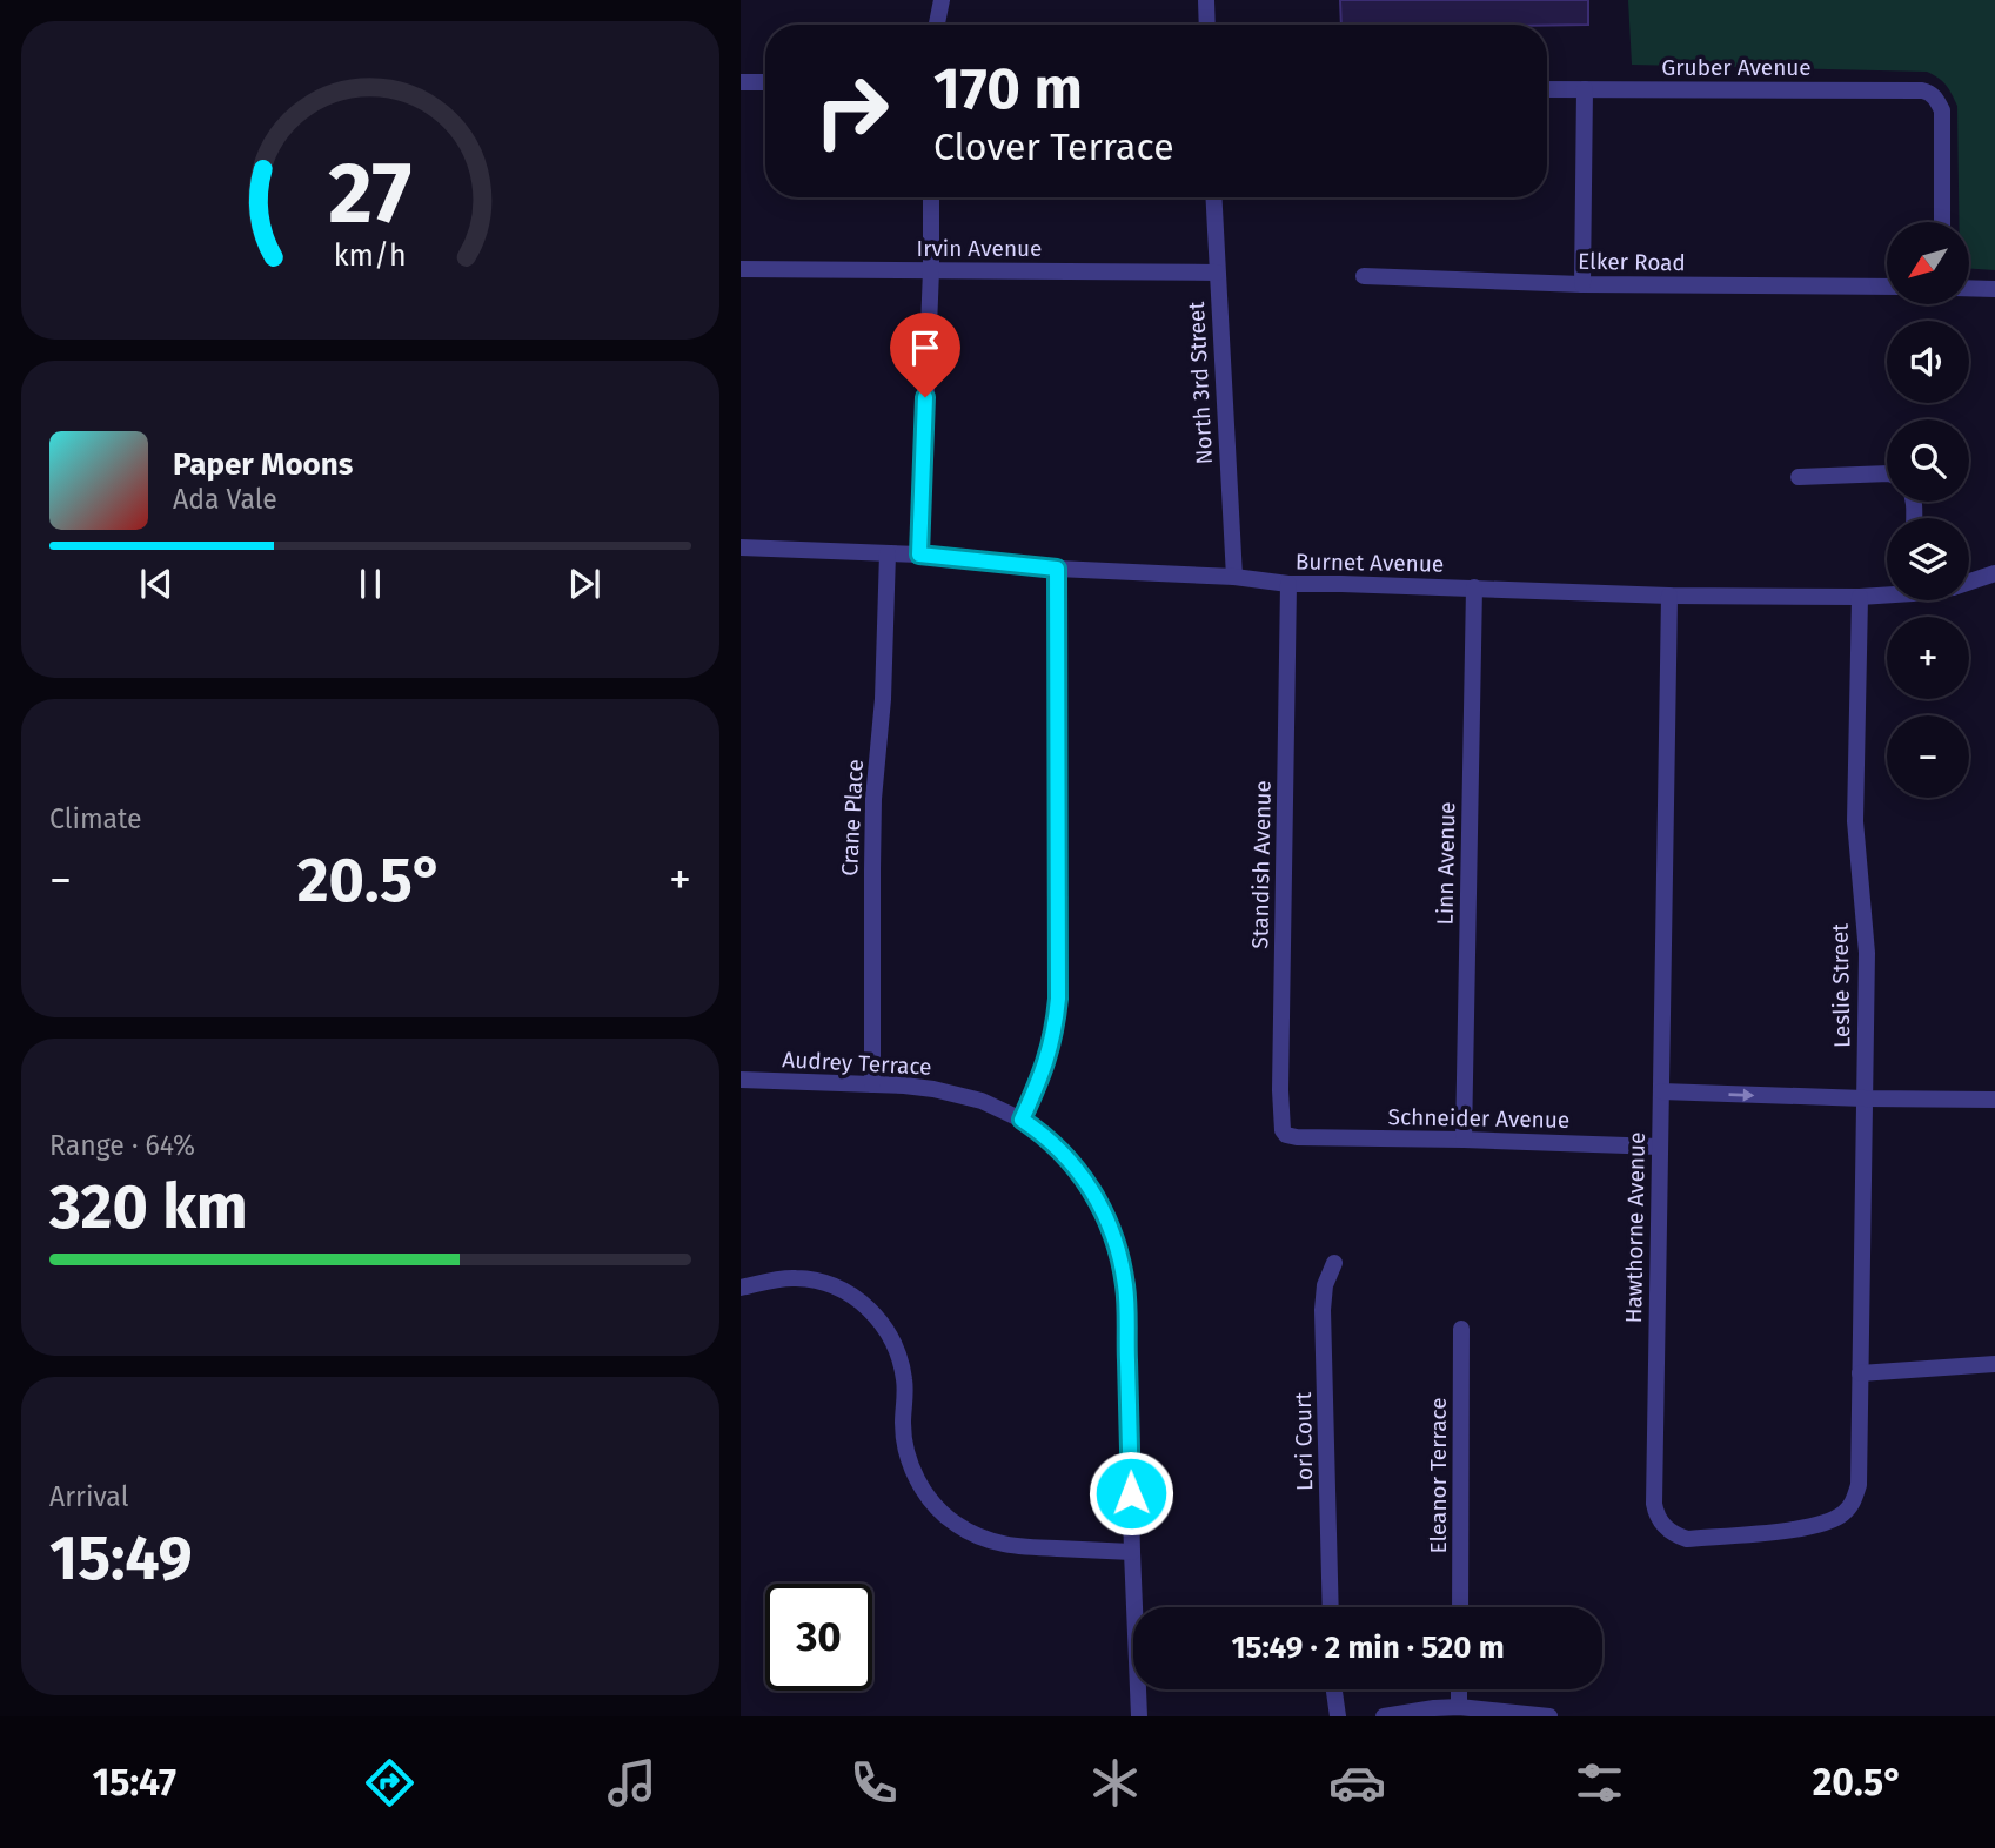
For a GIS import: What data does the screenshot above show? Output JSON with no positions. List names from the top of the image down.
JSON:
{
  "streets": {
    "street": [
      "Gruber Avenue",
      "Irvin Avenue",
      "Elker Road",
      "North 3rd Street",
      "Burnet Avenue",
      "Crane Place",
      "Linn Avenue",
      "Standish Avenue",
      "Leslie Street",
      "Audrey Terrace",
      "Schneider Avenue",
      "Hawthorne Avenue",
      "Lori Court",
      "Eleanor Terrace"
    ]
  },
  "crossings": [
    ["Irvin Avenue", "North 3rd Street"],
    ["North 3rd Street", "Burnet Avenue"],
    ["Burnet Avenue", "Crane Place"],
    ["Burnet Avenue", "Linn Avenue"],
    ["Burnet Avenue", "Standish Avenue"],
    ["Burnet Avenue", "Leslie Street"],
    ["Burnet Avenue", "Hawthorne Avenue"],
    ["Crane Place", "Audrey Terrace"],
    ["Linn Avenue", "Schneider Avenue"],
    ["Standish Avenue", "Schneider Avenue"],
    ["Leslie Street", "Hawthorne Avenue"],
    ["Schneider Avenue", "Hawthorne Avenue"]
  ],
  "north": "bottom left",
  "page": {
    "turn": ["170 m", "Clover Terrace"],
    "map_buttons": ["+", "−"],
    "song": ["Paper Moons", "Ada Vale"],
    "tile": [
      "Climate",
      ["Range · 64%", "320 km"],
      ["Arrival", "15:49"]
    ],
    "heat": ["−", "20.5°", "+"],
    "limit": "30",
    "trip": "15:49 · 2 min · 520 m",
    "tabs": ["15:47", "20.5°"],
    "gauge": ["27", "km/h"]
  }
}
